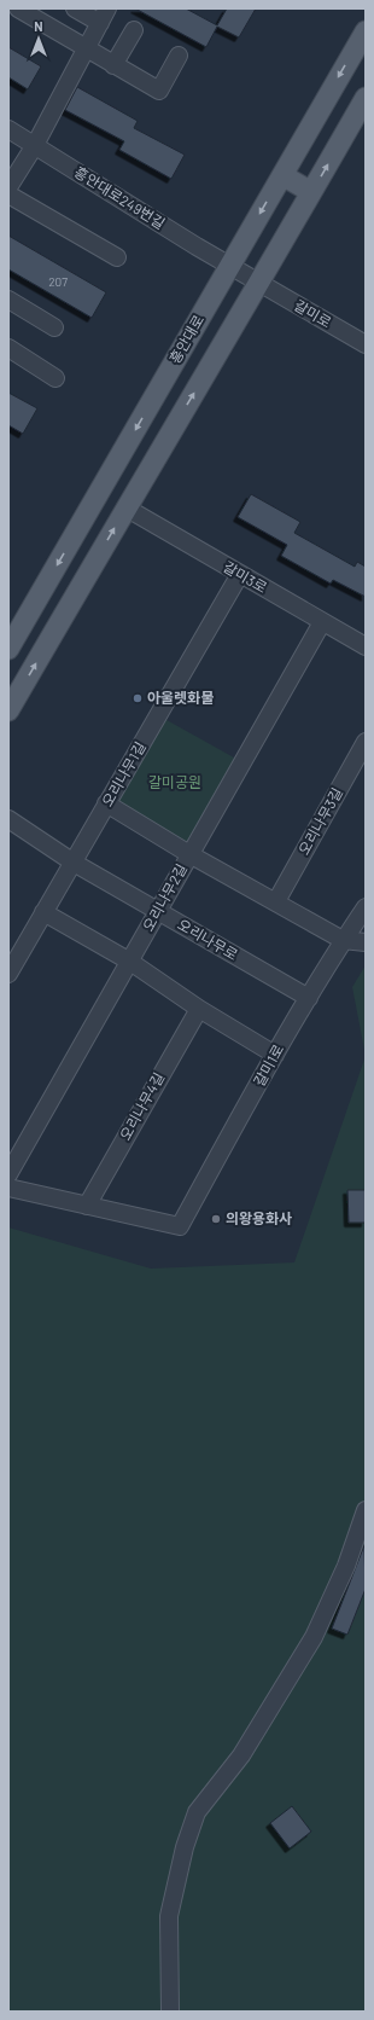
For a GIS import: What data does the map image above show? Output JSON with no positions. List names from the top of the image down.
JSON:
{
  "streets": {
    "main road": ["흥안대로"],
    "street": [
      "흥안대로249번길",
      "갈미로",
      "갈미3로",
      "오리나무1길",
      "오리나무3길",
      "오리나무2길",
      "오리나무로",
      "갈미1로",
      "오리나무4길"
    ]
  },
  "crossings": [
    ["흥안대로249번길", "갈미로"],
    ["흥안대로249번길", "흥안대로"],
    ["갈미3로", "오리나무1길"],
    ["갈미3로", "오리나무2길"],
    ["오리나무1길", "오리나무로"],
    ["오리나무2길", "오리나무로"],
    ["오리나무로", "갈미1로"],
    ["갈미1로", "오리나무4길"]
  ],
  "parks": ["갈미공원"],
  "places": ["아울렛화물", "의왕용화사"],
  "house_numbers": ["207"],
  "north": "top"
}
